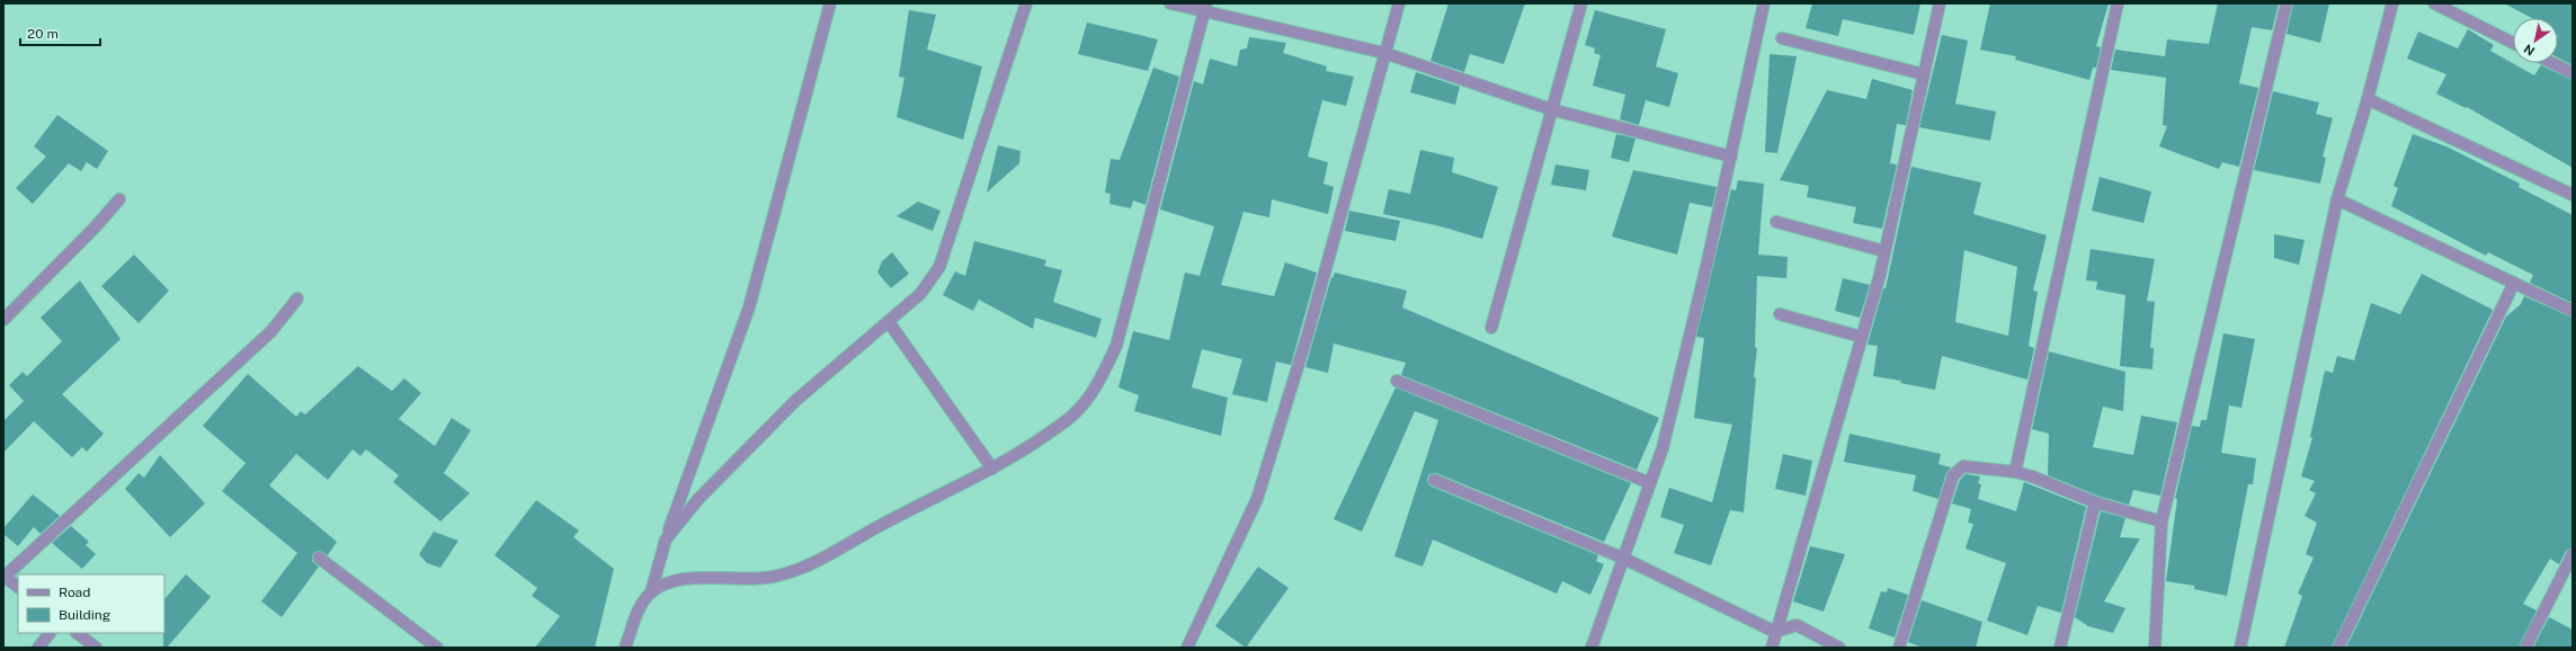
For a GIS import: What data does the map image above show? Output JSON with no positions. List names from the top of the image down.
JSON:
{
  "legend": ["Road", "Building"],
  "scale_bar": "20 m",
  "north": "bottom left"
}
